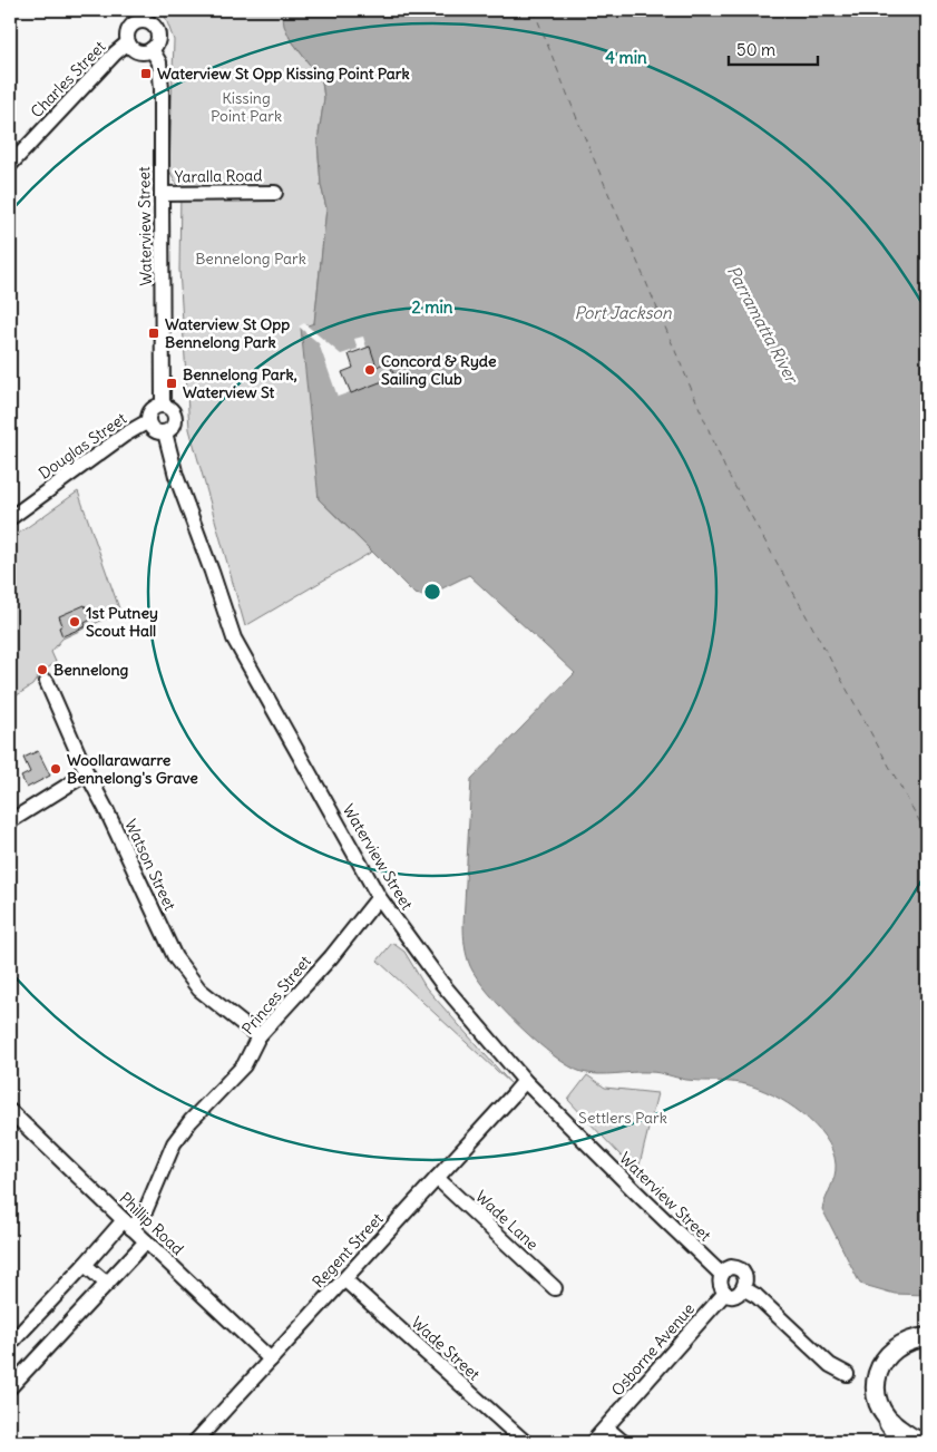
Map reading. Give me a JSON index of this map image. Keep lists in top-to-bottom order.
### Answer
{
  "streets": {
    "street": [
      "Charles Street",
      "Yaralla Road",
      "Waterview Street",
      "Douglas Street",
      "Watson Street",
      "Princes Street",
      "Wade Lane",
      "Phillip Road",
      "Regent Street",
      "Wade Street",
      "Osborne Avenue"
    ]
  },
  "crossings": [
    ["Charles Street", "Waterview Street"],
    ["Yaralla Road", "Waterview Street"],
    ["Waterview Street", "Douglas Street"],
    ["Waterview Street", "Princes Street"],
    ["Waterview Street", "Regent Street"],
    ["Waterview Street", "Osborne Avenue"],
    ["Watson Street", "Princes Street"],
    ["Princes Street", "Phillip Road"],
    ["Wade Lane", "Regent Street"],
    ["Phillip Road", "Regent Street"],
    ["Regent Street", "Wade Street"]
  ],
  "water": ["Port Jackson", "Parramatta River"],
  "parks": ["Kissing Point Park", "Bennelong Park", "Settlers Park"],
  "places": {
    "transit": ["Waterview St Opp Kissing Point Park", "Waterview St Opp Bennelong Park", "Bennelong Park, Waterview St"],
    "other": [
      "Concord & Ryde Sailing Club",
      "1st Putney Scout Hall",
      "Bennelong",
      "Woollarawarre Bennelong's Grave"
    ]
  },
  "scale_bar": "50 m",
  "rings": ["4 min", "2 min"]
}
